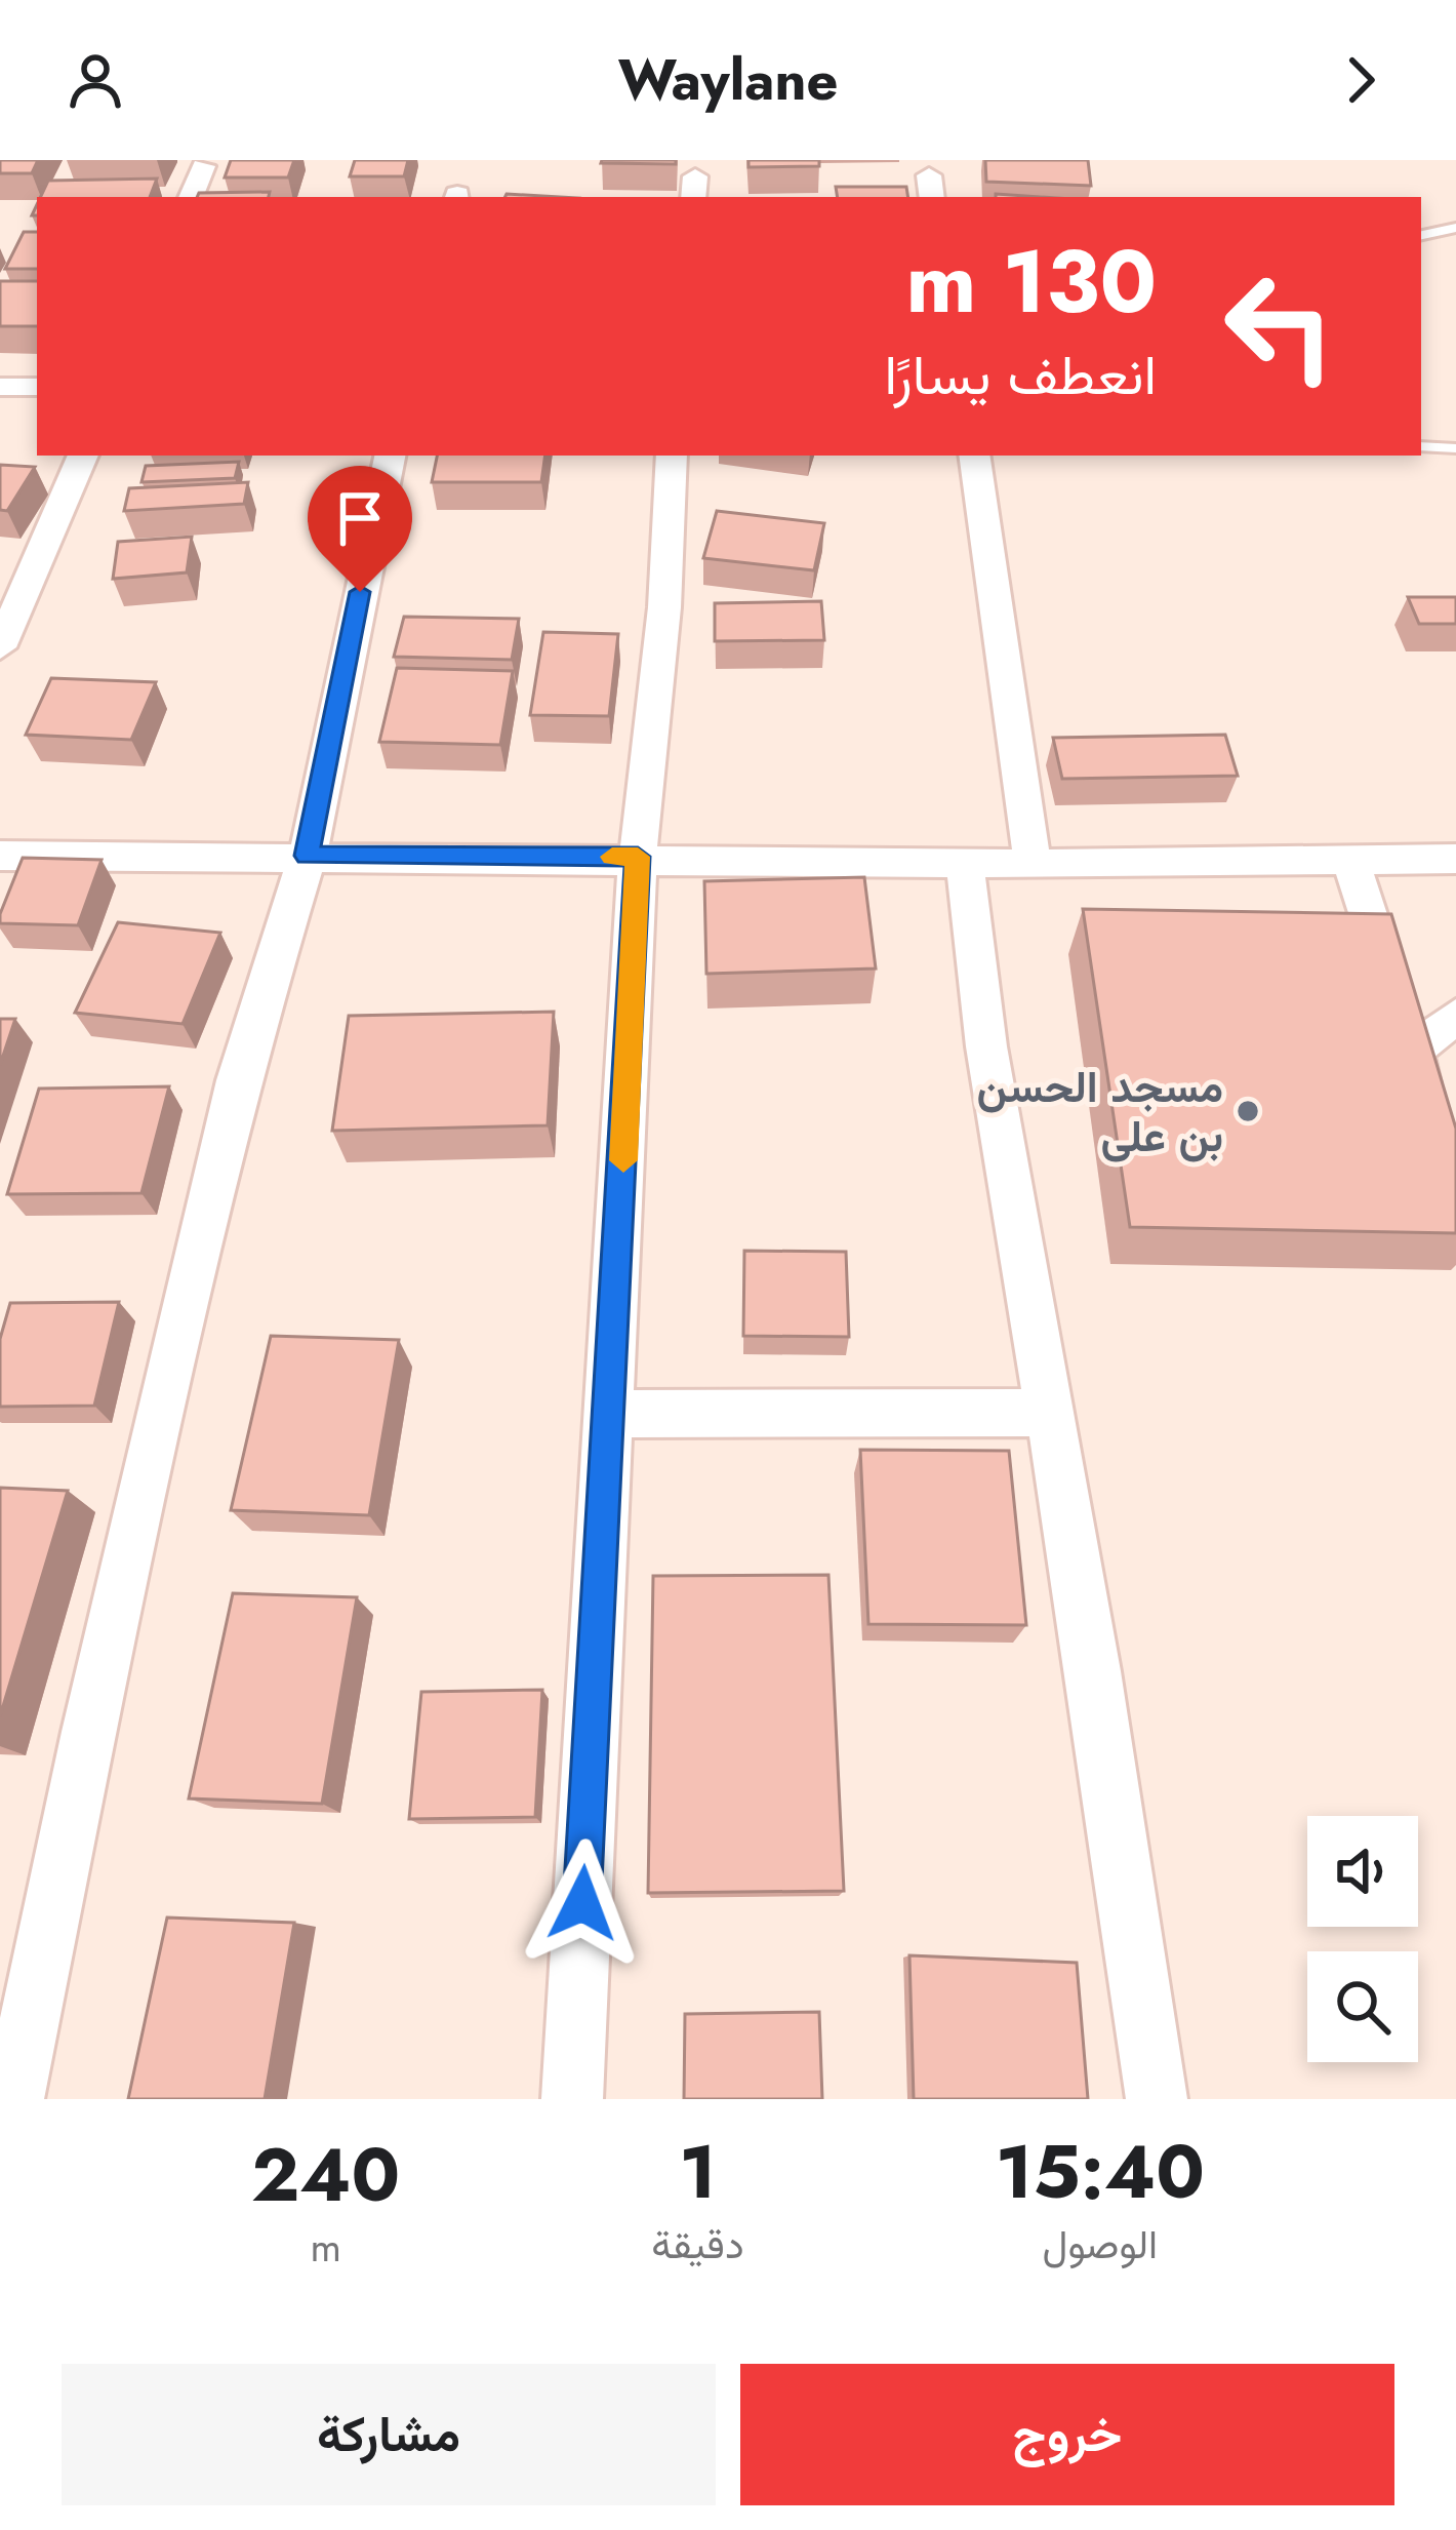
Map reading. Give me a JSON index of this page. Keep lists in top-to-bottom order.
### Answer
{
  "places": ["مسجد الحسن بن على"],
  "page": {
    "header": "Waylane",
    "turn": ["130 m", "انعطف يسارًا"],
    "eta": [
      "15:40",
      "الوصول",
      "1",
      "دقيقة",
      "240",
      "m"
    ],
    "buttons": ["خروج", "مشاركة"]
  }
}
